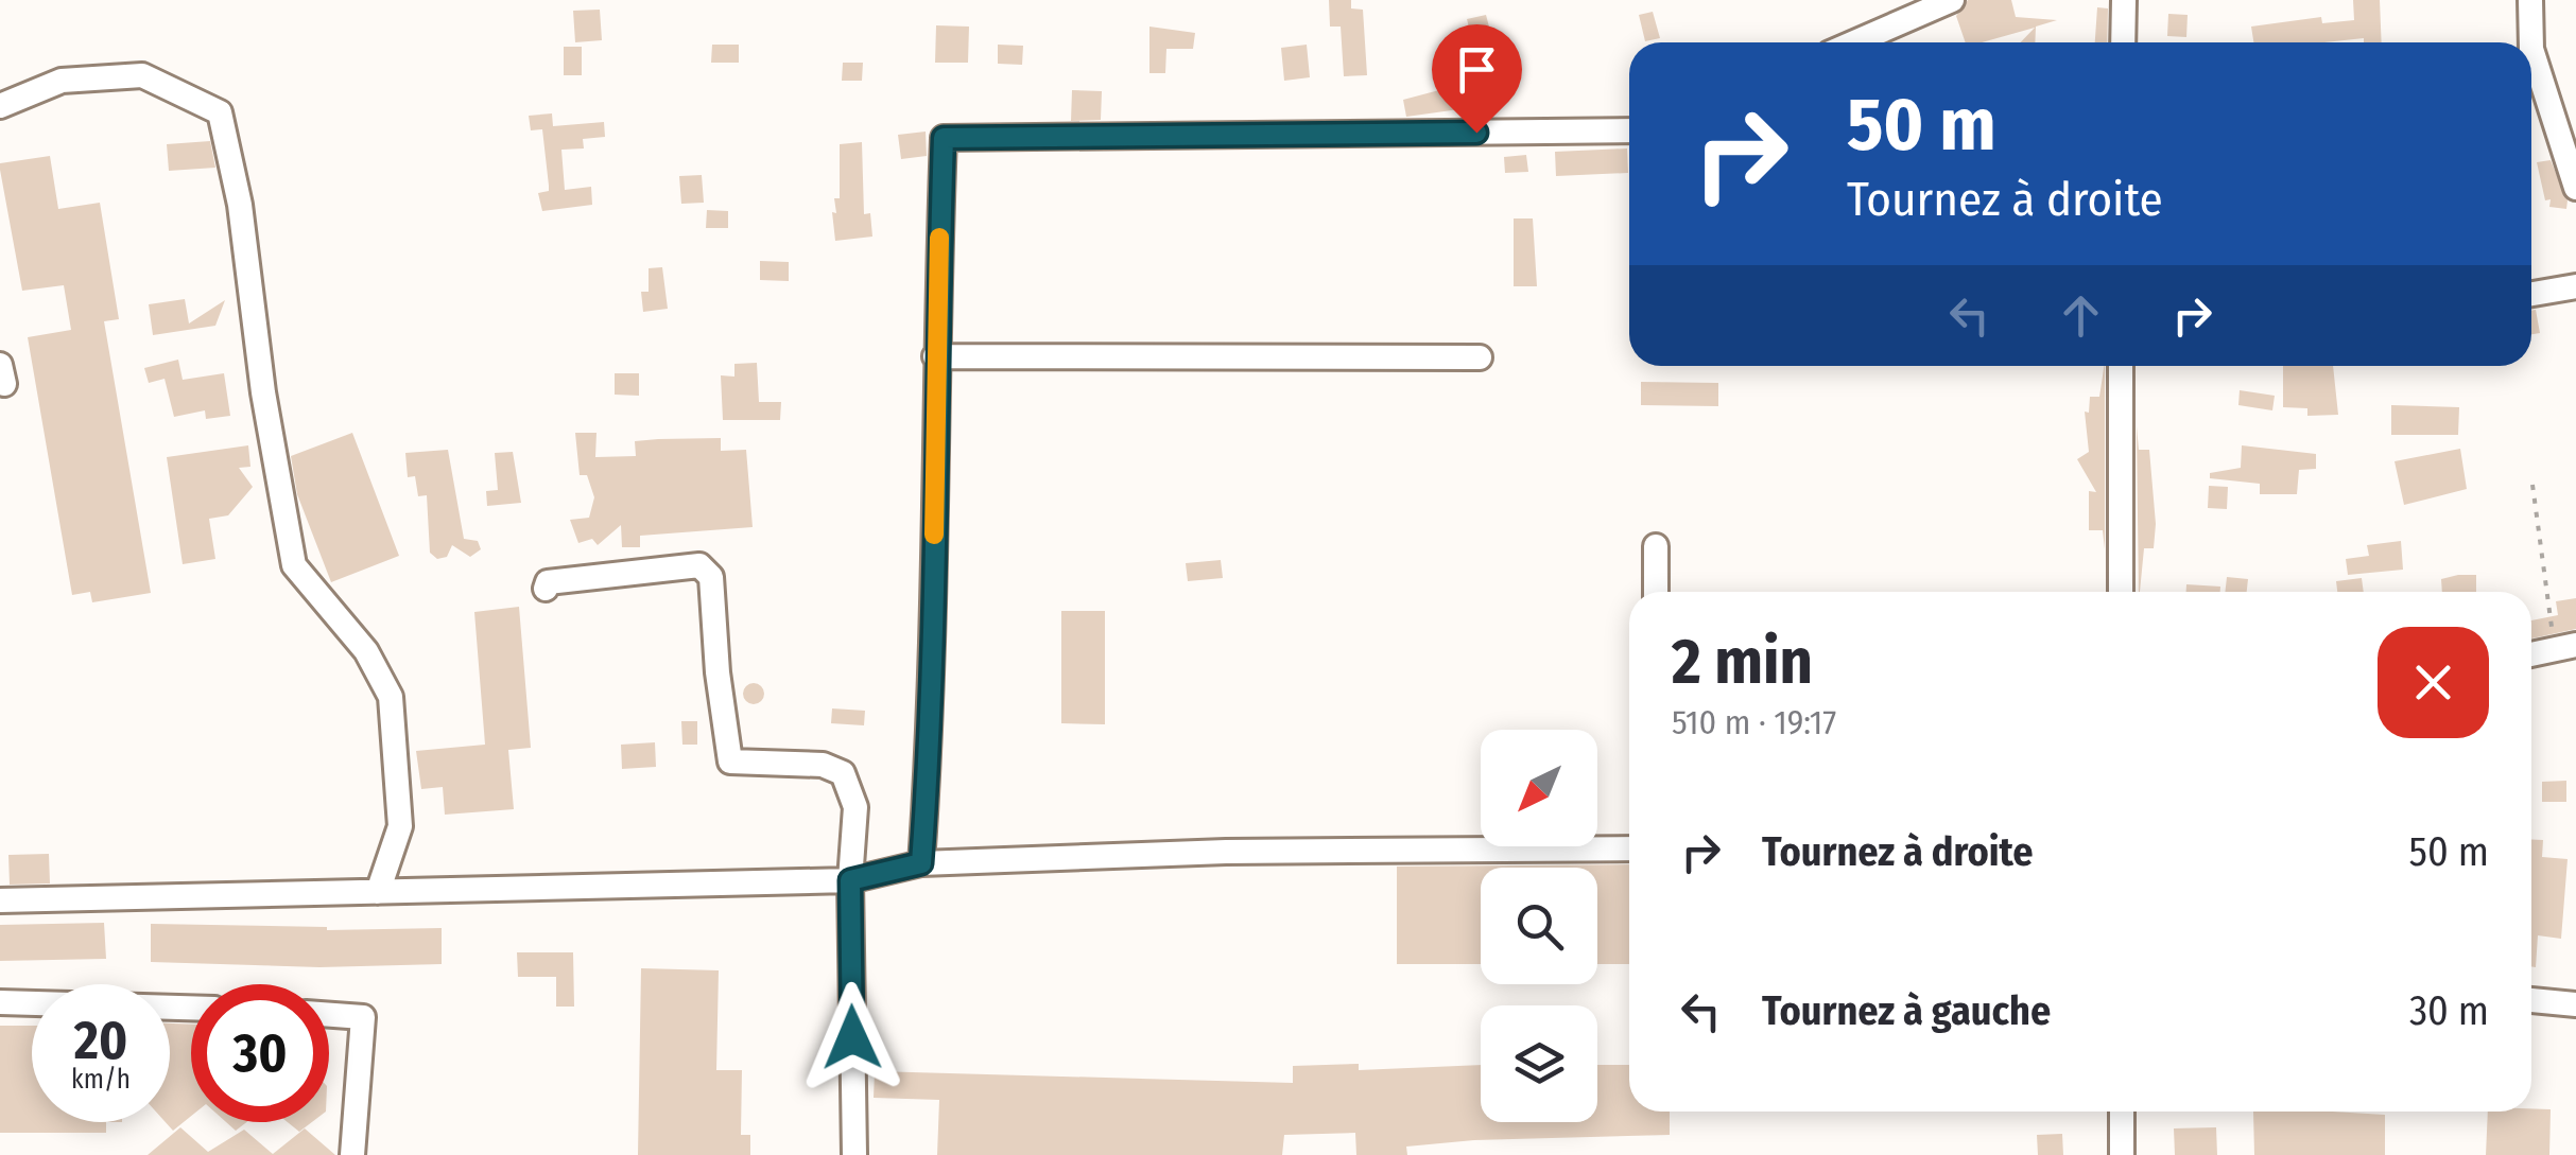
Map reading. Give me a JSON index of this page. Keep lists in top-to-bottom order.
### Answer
{
  "north": "bottom left",
  "page": {
    "turn": ["50 m", "Tournez à droite"],
    "heading": ["2 min", "510 m · 19:17"],
    "list": [
      {
        "name": "Tournez à droite",
        "value": "50 m"
      },
      {
        "name": "Tournez à gauche",
        "value": "30 m"
      }
    ],
    "speed": "20 km/h",
    "limit": "30"
  }
}
